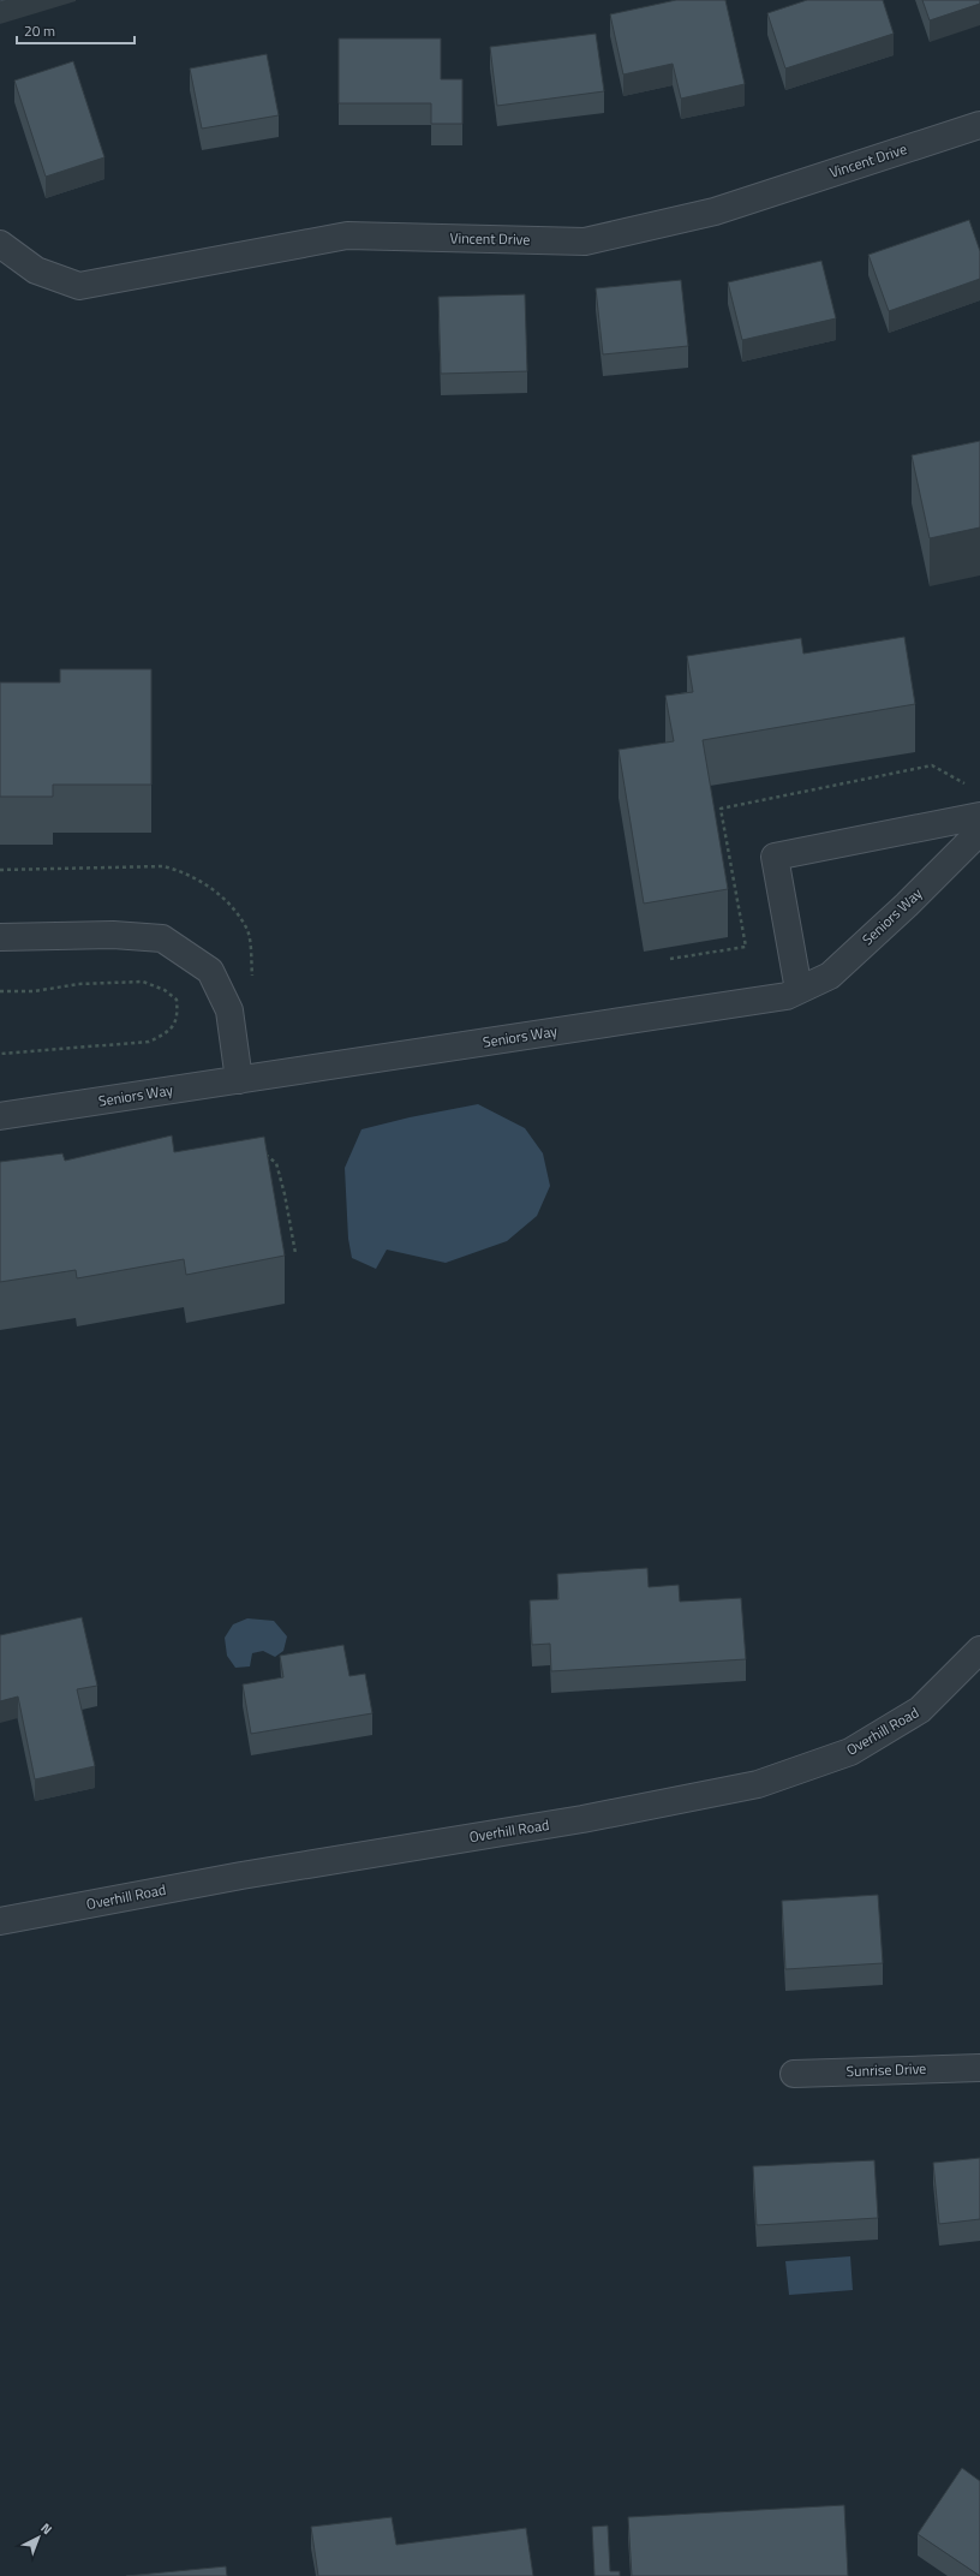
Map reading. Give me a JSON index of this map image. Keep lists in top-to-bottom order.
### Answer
{
  "streets": {
    "street": [
      "Vincent Drive",
      "Seniors Way",
      "Overhill Road",
      "Sunrise Drive"
    ]
  },
  "scale_bar": "20 m",
  "north": "top right"
}
